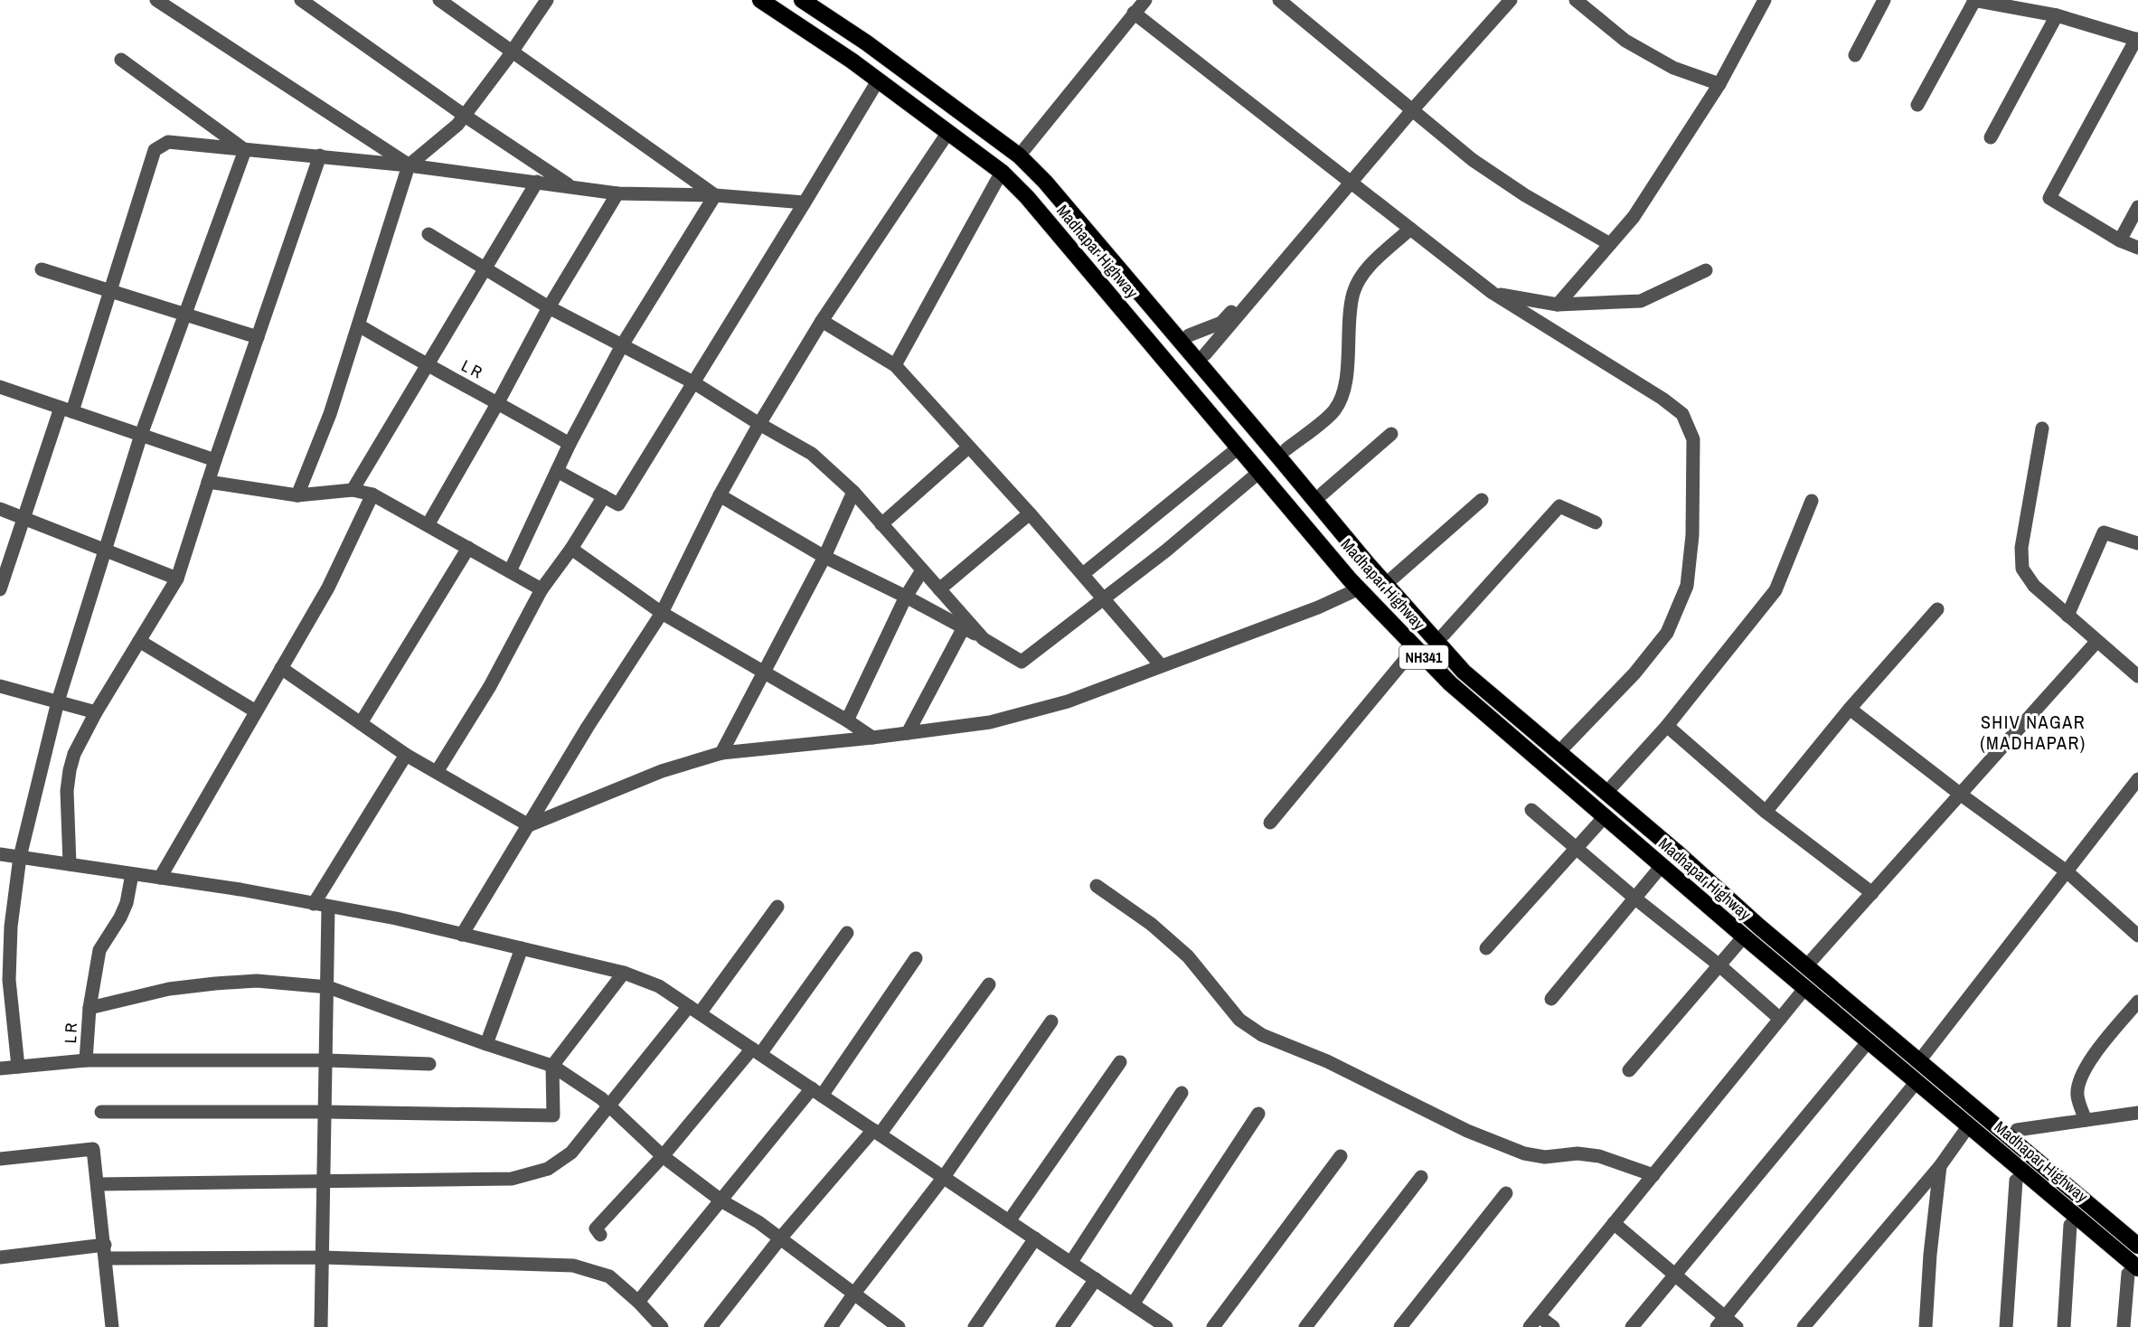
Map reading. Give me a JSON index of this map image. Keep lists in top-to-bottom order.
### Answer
{
  "streets": {
    "highway": ["Madhapar Highway", "NH341"],
    "street": ["L R"]
  },
  "districts": ["SHIV NAGAR (MADHAPAR)"]
}
